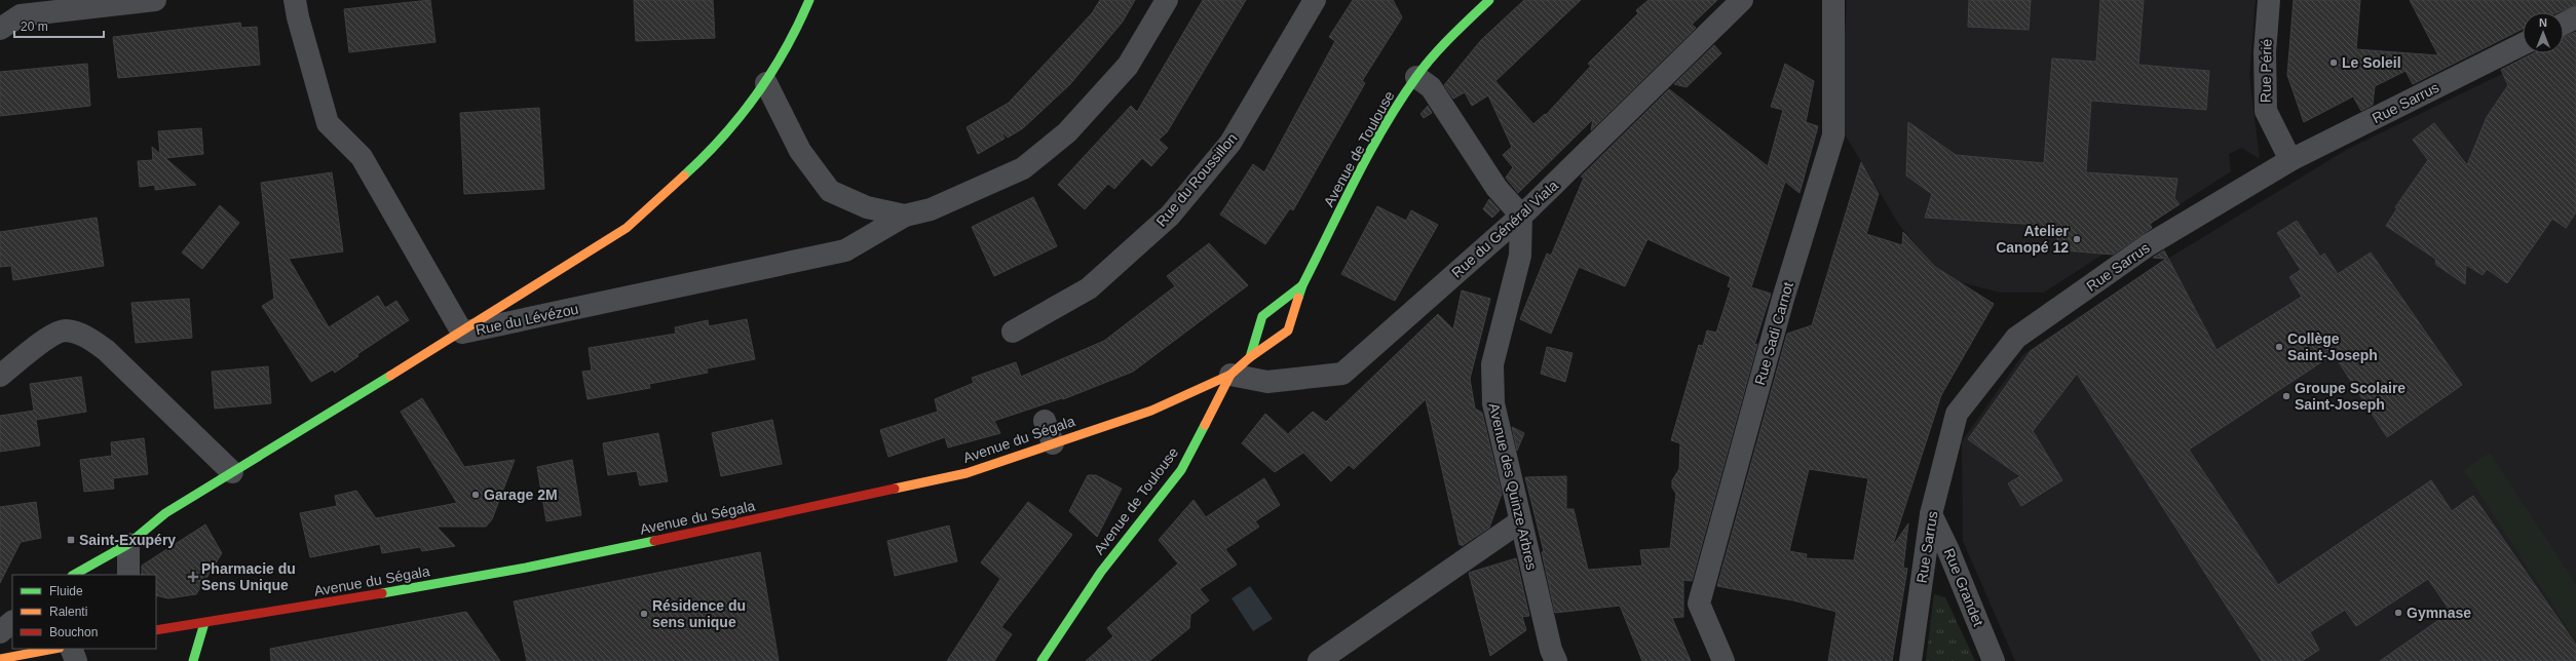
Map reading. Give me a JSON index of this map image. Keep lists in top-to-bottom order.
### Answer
{
  "streets": {
    "main road": ["Avenue de Toulouse", "Avenue du Ségala"],
    "street": [
      "Rue Périé",
      "Rue Sarrus",
      "Rue du Roussillon",
      "Rue du Général Viala",
      "Rue du Lévézou",
      "Rue Sadi Carnot",
      "Avenue des Quinze Arbres",
      "Rue Grandet"
    ]
  },
  "crossings": [
    ["Rue Périé", "Rue Sarrus"],
    ["Rue Sarrus", "Rue Grandet"],
    ["Avenue de Toulouse", "Rue du Général Viala"],
    ["Avenue de Toulouse", "Avenue du Ségala"],
    ["Rue du Général Viala", "Avenue du Ségala"],
    ["Rue du Général Viala", "Avenue des Quinze Arbres"]
  ],
  "places": {
    "other": [
      "Le Soleil",
      "Atelier Canopé 12",
      "Collège Saint-Joseph",
      "Groupe Scolaire Saint-Joseph",
      "Garage 2M",
      "Gymnase",
      "Résidence du sens unique"
    ],
    "transit": ["Saint-Exupéry"],
    "health": ["Pharmacie du Sens Unique"]
  },
  "legend": ["Fluide", "Ralenti", "Bouchon"],
  "scale_bar": "20 m",
  "north": "top"
}
